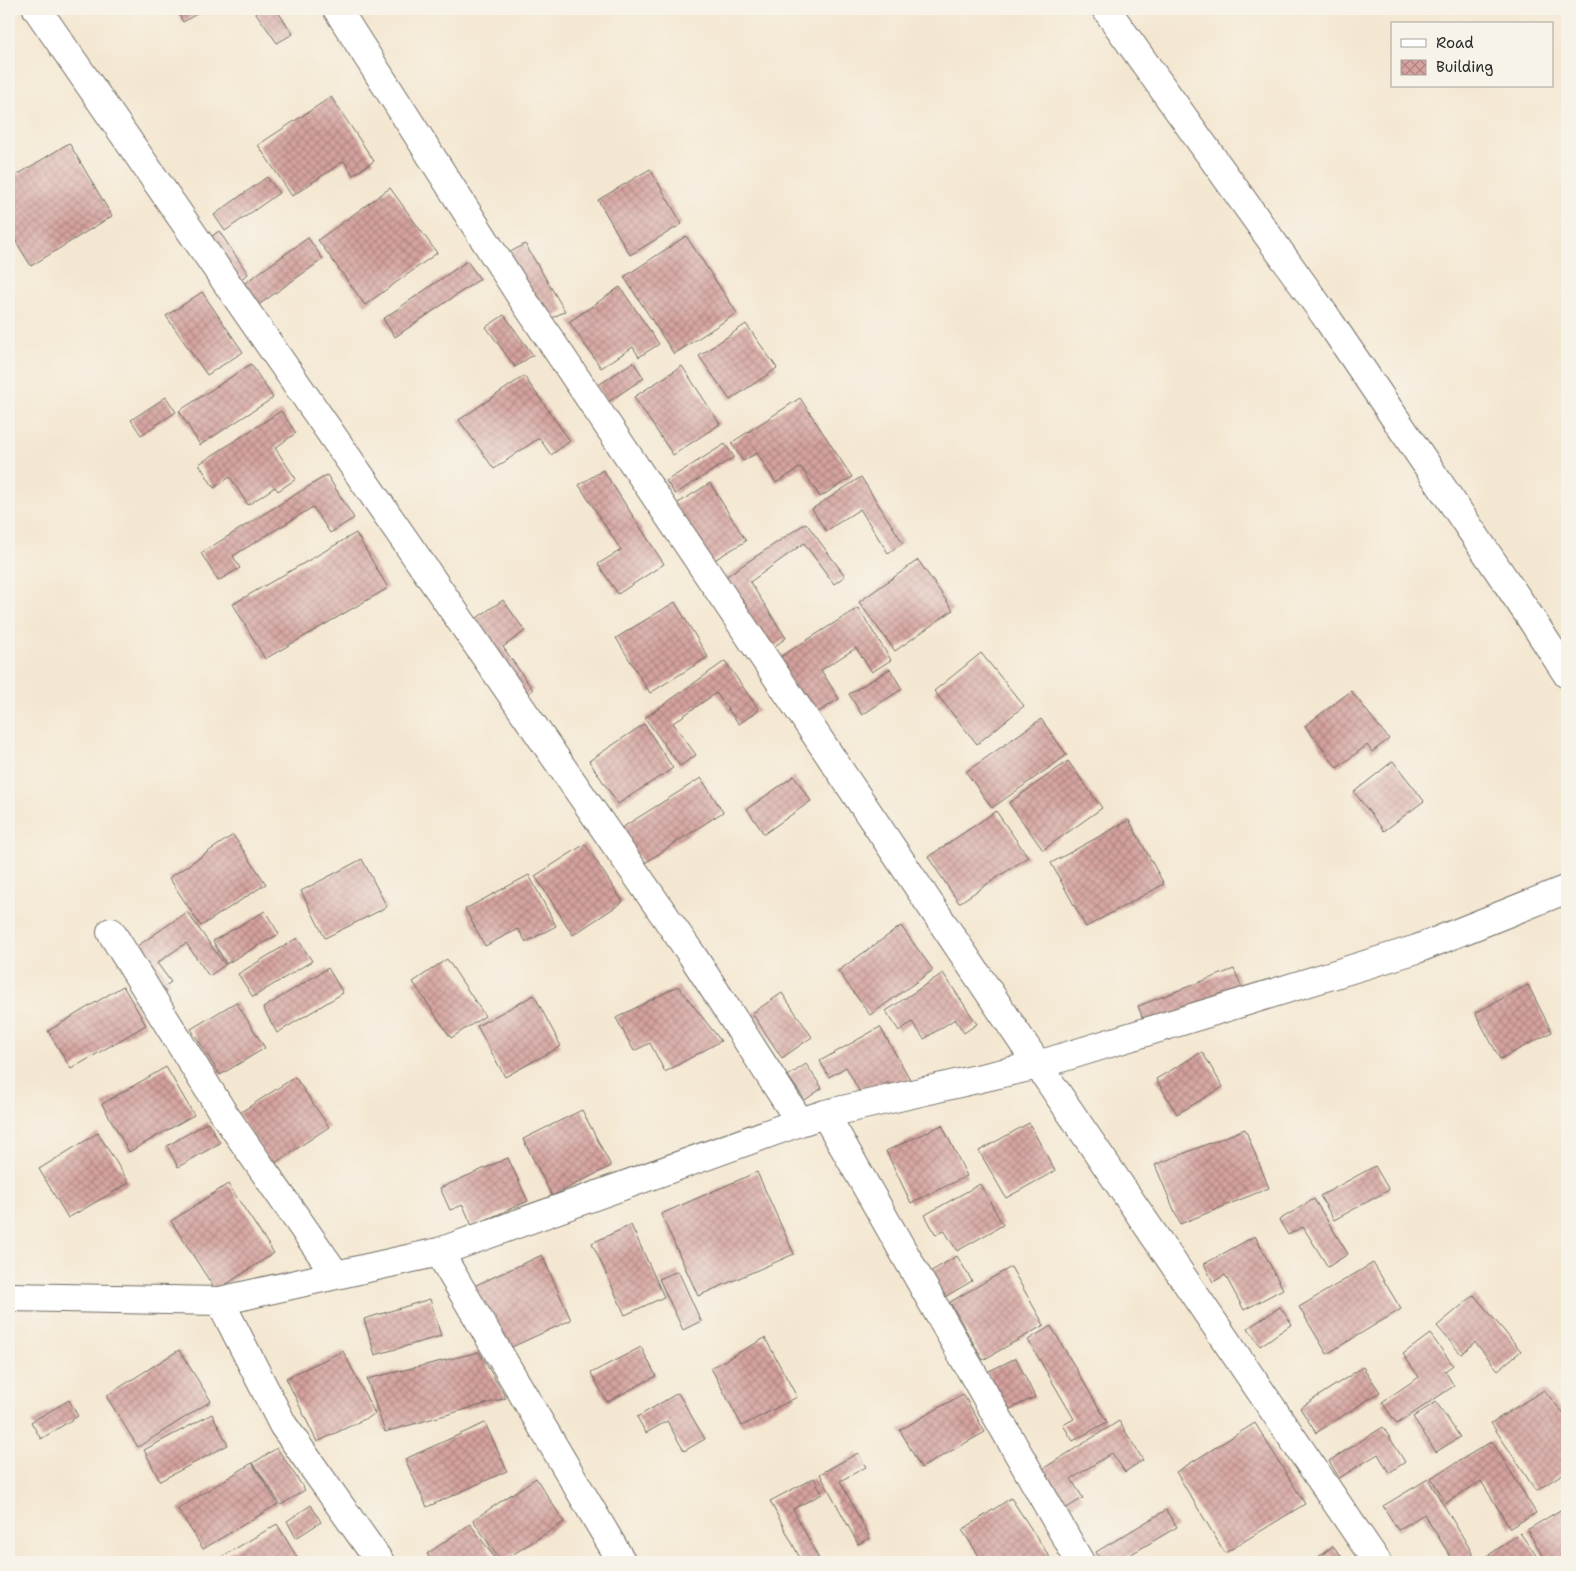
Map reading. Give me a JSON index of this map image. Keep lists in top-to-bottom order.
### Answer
{
  "legend": ["Road", "Building"]
}
